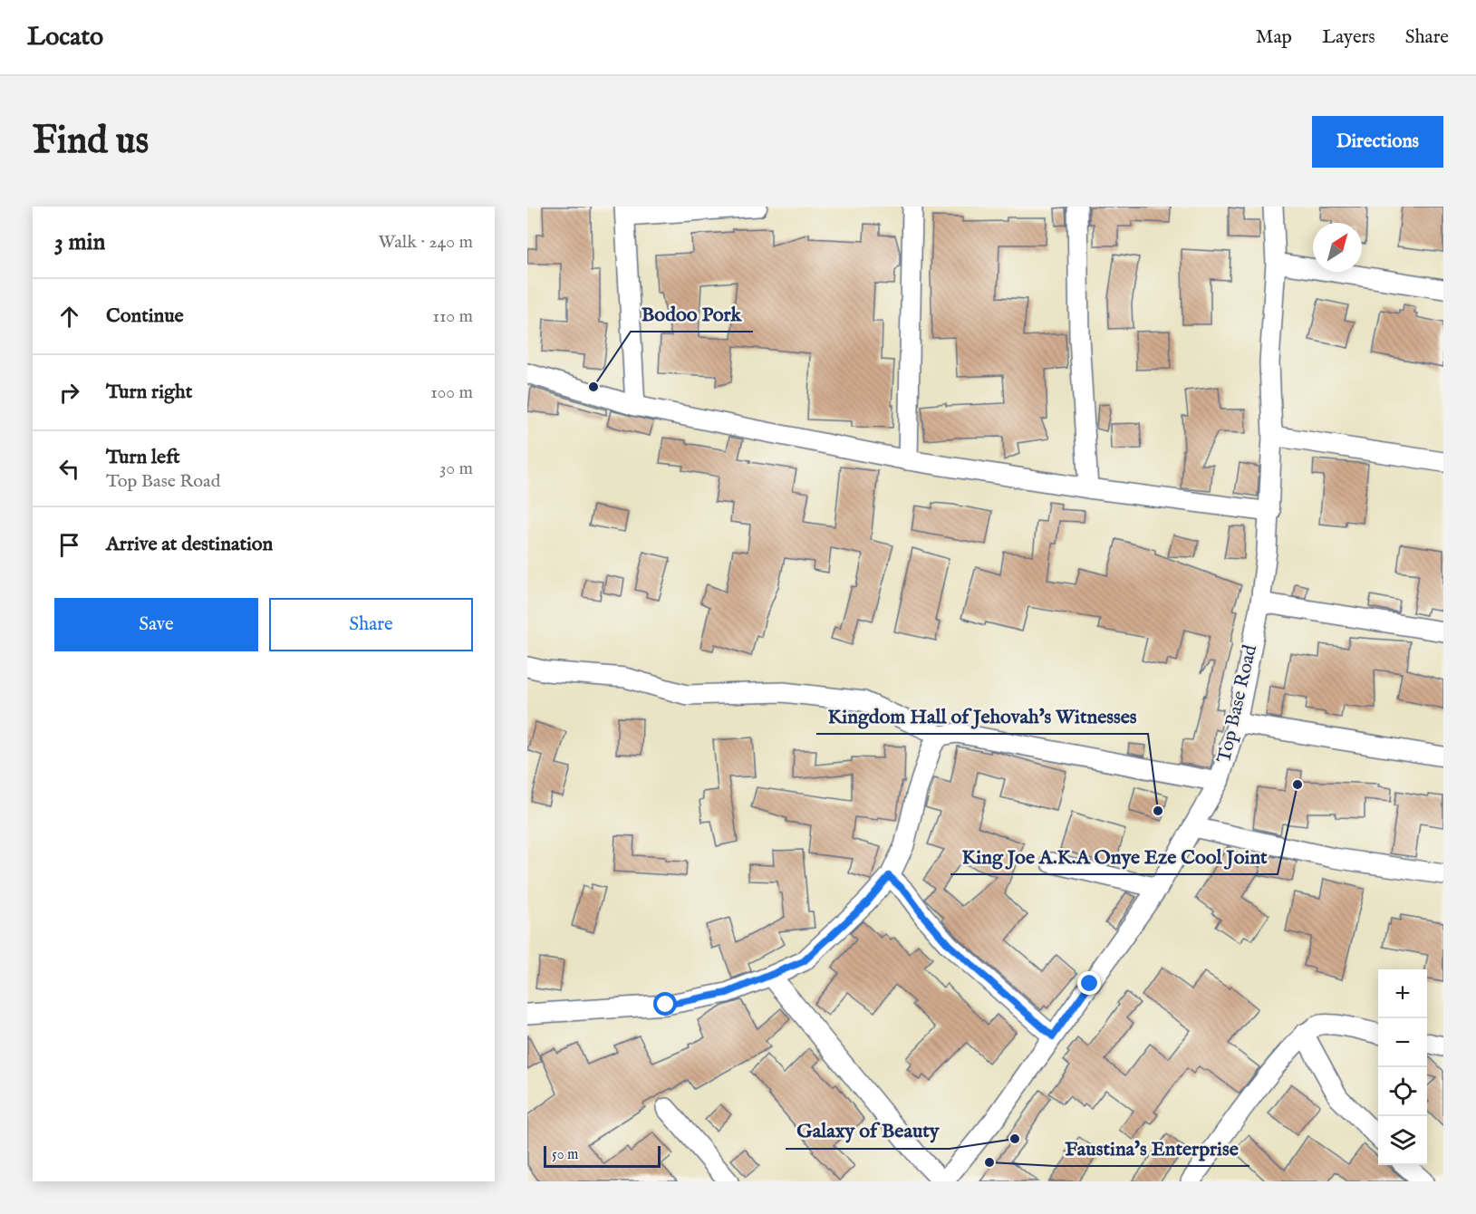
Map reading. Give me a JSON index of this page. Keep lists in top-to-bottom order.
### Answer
{
  "streets": {
    "street": ["Top Base Road"]
  },
  "places": [
    "Bodoo Pork",
    "King Joe A.K.A Onye Eze Cool Joint",
    "Kingdom Hall of Jehovah's Witnesses",
    "Galaxy of Beauty",
    "Faustina's Enterprise"
  ],
  "scale_bar": "50 m",
  "north": "top right",
  "page": {
    "header": "Locato",
    "nav": ["Map", "Layers", "Share"],
    "buttons": [
      "Directions",
      ["Save", "Share"]
    ],
    "title": "Find us",
    "heading": ["3 min", "Walk · 240 m"],
    "list": [
      ["Continue", "110 m"],
      ["Turn right", "100 m"],
      ["Turn left", "Top Base Road", "30 m"],
      "Arrive at destination"
    ],
    "map_buttons": ["+", "−"],
    "scale": "50 m"
  }
}
